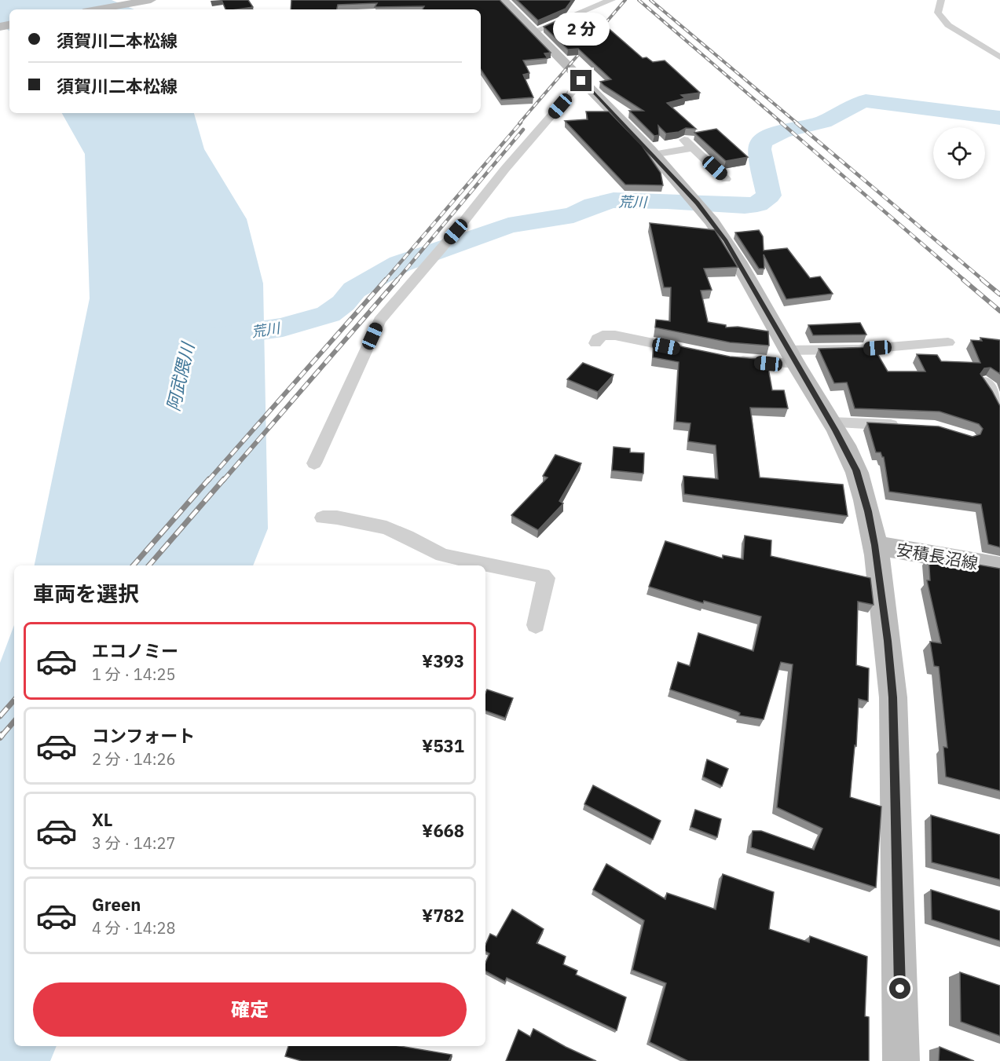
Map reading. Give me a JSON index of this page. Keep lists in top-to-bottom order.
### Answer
{
  "streets": {
    "main road": ["安積長沼線"]
  },
  "water": ["荒川", "阿武隈川"],
  "page": {
    "banner": ["須賀川二本松線", "須賀川二本松線"],
    "bubble": "2 分",
    "heading": "車両を選択",
    "list": [
      {
        "name": "エコノミー",
        "note": "1 分 · 14:25",
        "value": "¥393"
      },
      {
        "name": "コンフォート",
        "note": "2 分 · 14:26",
        "value": "¥531"
      },
      {
        "name": "XL",
        "note": "3 分 · 14:27",
        "value": "¥668"
      },
      {
        "name": "Green",
        "note": "4 分 · 14:28",
        "value": "¥782"
      }
    ],
    "buttons": "確定"
  }
}
